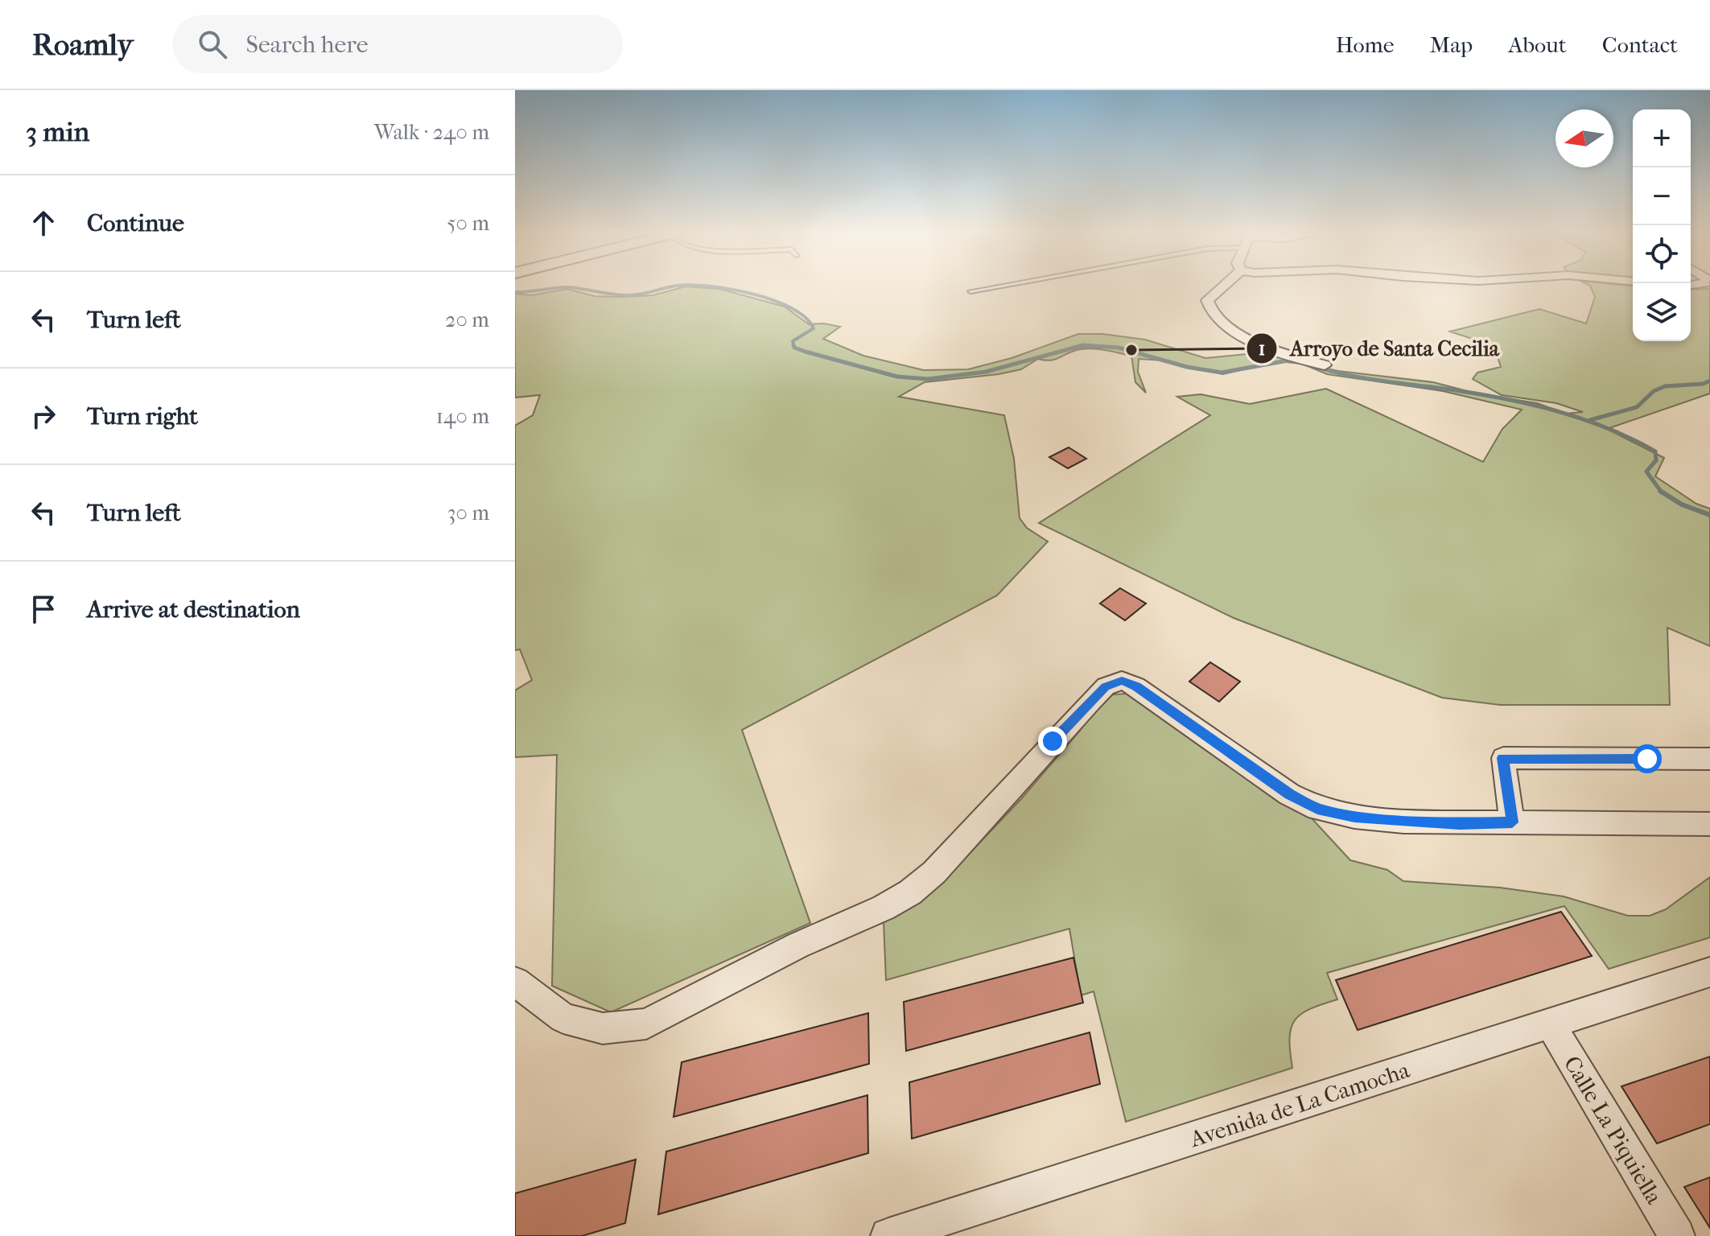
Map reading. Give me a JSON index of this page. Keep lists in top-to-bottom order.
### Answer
{
  "streets": {
    "street": ["Avenida de La Camocha", "Calle La Piquiella"]
  },
  "crossings": [
    ["Avenida de La Camocha", "Calle La Piquiella"]
  ],
  "places": ["Arroyo de Santa Cecilia"],
  "north": "left",
  "page": {
    "header": "Roamly",
    "search": "Search here",
    "nav": [
      "Home",
      "Map",
      "About",
      "Contact"
    ],
    "heading": ["3 min", "Walk · 240 m"],
    "map_buttons": ["+", "−"],
    "list": [
      ["Continue", "50 m"],
      ["Turn left", "20 m"],
      ["Turn right", "140 m"],
      ["Turn left", "30 m"],
      "Arrive at destination"
    ]
  }
}
